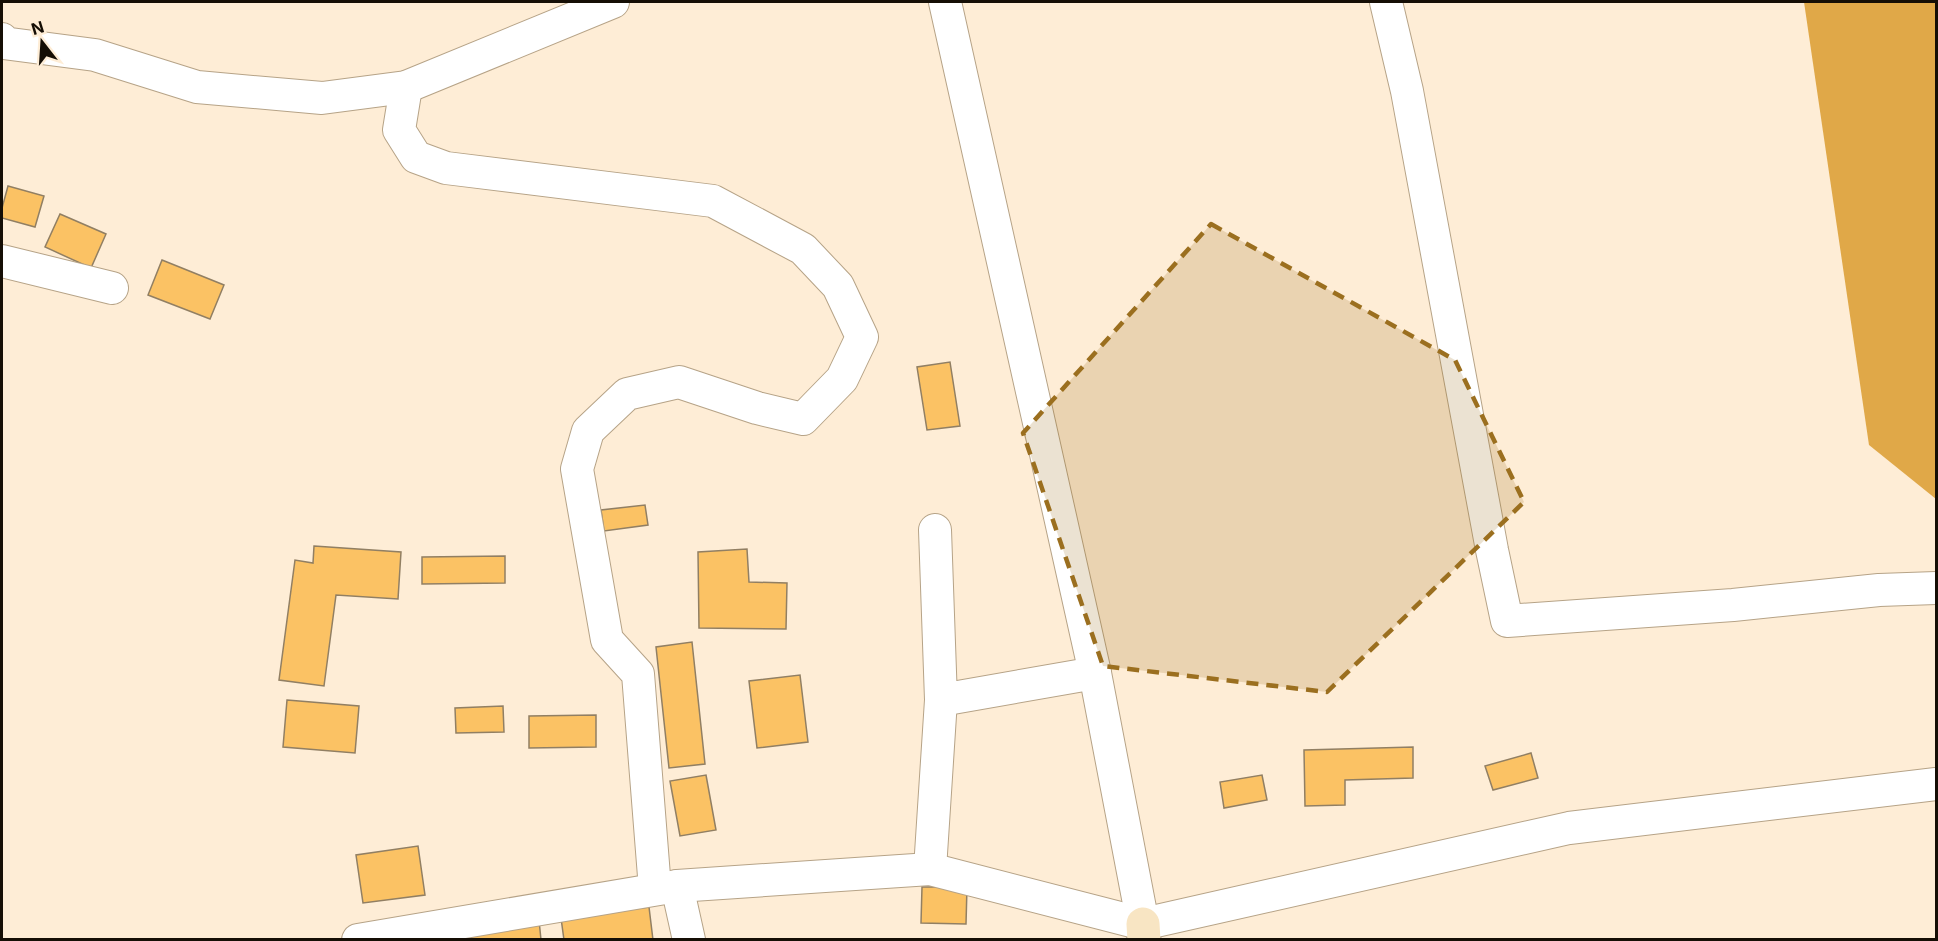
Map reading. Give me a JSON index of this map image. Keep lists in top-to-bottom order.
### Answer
{
  "north": "top"
}
